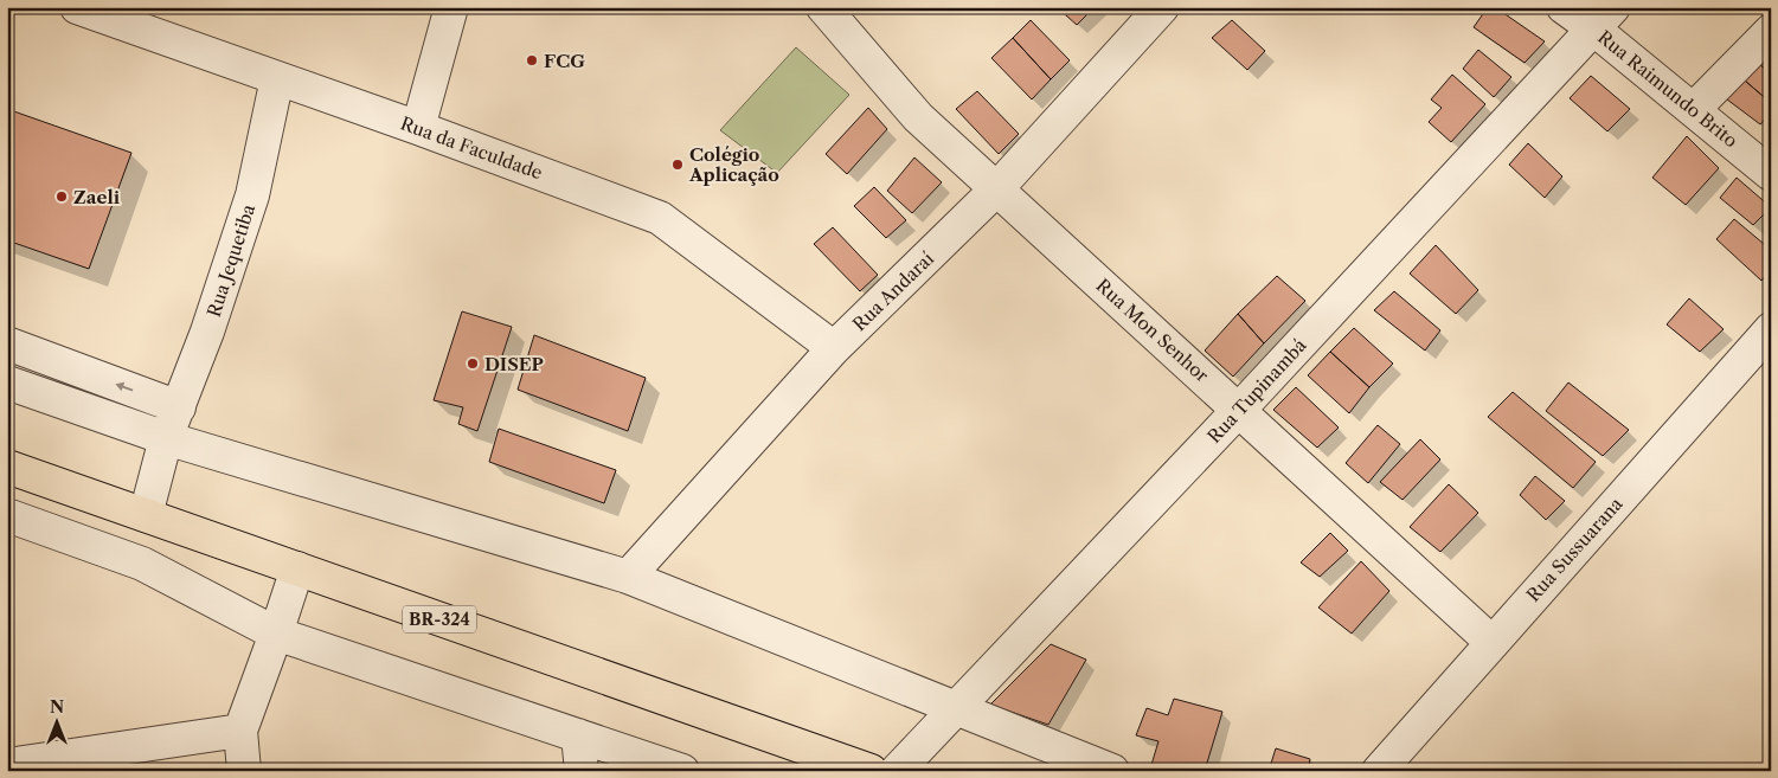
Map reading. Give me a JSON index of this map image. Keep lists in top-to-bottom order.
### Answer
{
  "streets": {
    "highway": ["BR-324"],
    "street": [
      "Rua Raimundo Brito",
      "Rua da Faculdade",
      "Rua Jequetiba",
      "Rua Andaraí",
      "Rua Mon Senhor",
      "Rua Tupinambá",
      "Rua Sussuarana"
    ]
  },
  "crossings": [
    ["Rua Raimundo Brito", "Rua Tupinambá"],
    ["Rua da Faculdade", "Rua Jequetiba"],
    ["Rua da Faculdade", "Rua Andaraí"],
    ["Rua Jequetiba", "BR-324"],
    ["Rua Andaraí", "Rua Mon Senhor"],
    ["Rua Mon Senhor", "Rua Tupinambá"],
    ["Rua Mon Senhor", "Rua Sussuarana"]
  ],
  "places": [
    "FCG",
    "Colégio Aplicação",
    "Zaeli",
    "DISEP"
  ],
  "north": "top"
}
